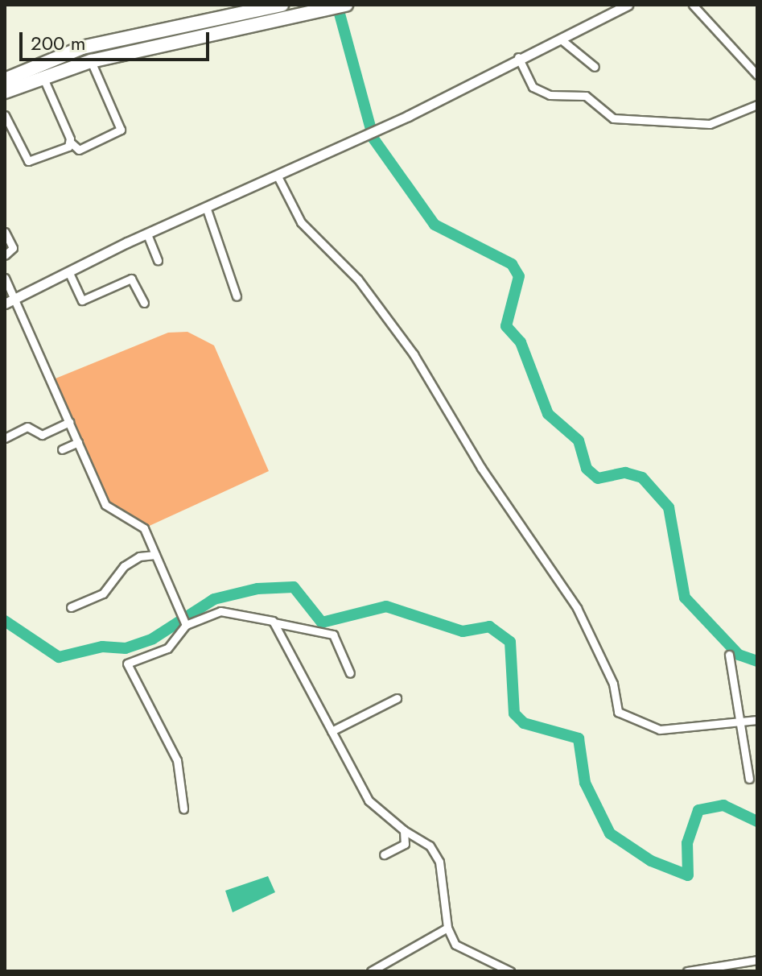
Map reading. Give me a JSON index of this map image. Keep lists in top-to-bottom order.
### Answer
{
  "scale_bar": "200 m"
}
